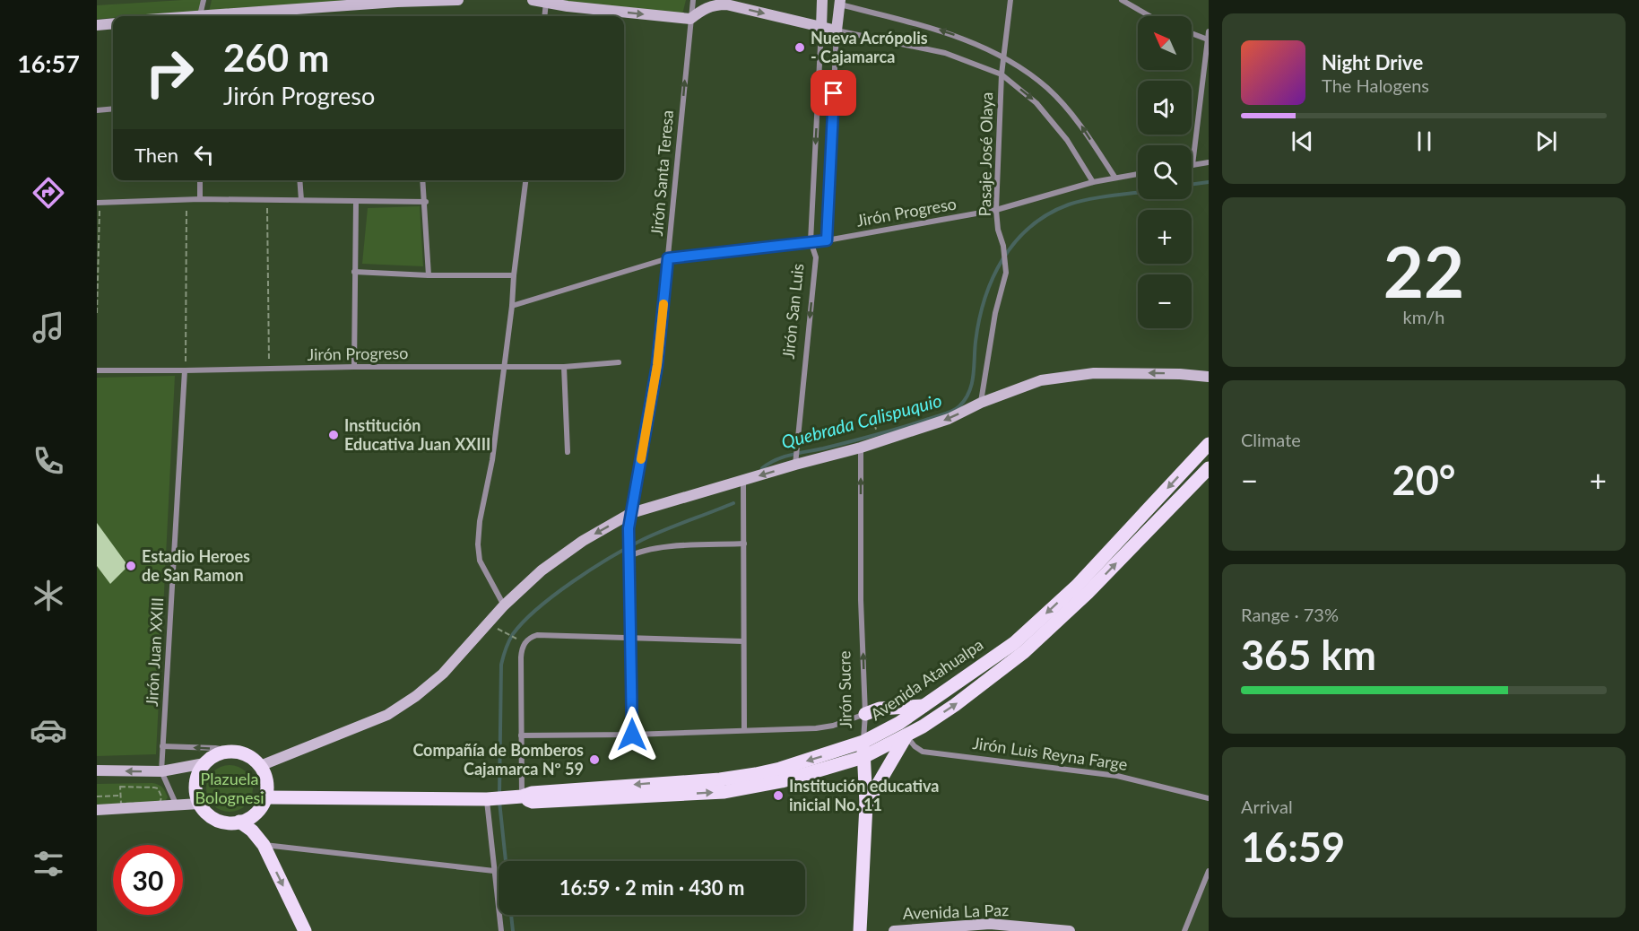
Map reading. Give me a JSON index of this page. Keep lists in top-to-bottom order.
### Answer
{
  "streets": {
    "main road": ["Avenida Atahualpa", "Jirón Sucre"],
    "street": [
      "Pasaje José Olaya",
      "Jirón Santa Teresa",
      "Jirón Progreso",
      "Jirón San Luis",
      "Jirón Juan XXIII",
      "Jirón Luis Reyna Farge",
      "Avenida La Paz"
    ]
  },
  "crossings": [
    ["Pasaje José Olaya", "Jirón Progreso"],
    ["Jirón Santa Teresa", "Jirón Progreso"],
    ["Jirón Santa Teresa", "Avenida Atahualpa"],
    ["Jirón Progreso", "Jirón San Luis"],
    ["Jirón Progreso", "Jirón Juan XXIII"],
    ["Avenida Atahualpa", "Jirón Sucre"],
    ["Avenida Atahualpa", "Jirón Luis Reyna Farge"]
  ],
  "one_way": ["Jirón Sucre"],
  "water": ["Quebrada Calispuquio"],
  "parks": ["Plazuela Bolognesi"],
  "places": [
    "Nueva Acrópolis - Cajamarca",
    "Institución Educativa Juan XXIII",
    "Estadio Heroes de San Ramon",
    "Compañía de Bomberos Cajamarca Nº 59",
    "Institución educativa inicial No. 11"
  ],
  "north": "top left",
  "page": {
    "tabs": "16:57",
    "map_buttons": ["+", "−"],
    "turn": ["260 m", "Jirón Progreso"],
    "song": ["Night Drive", "The Halogens"],
    "then": "Then",
    "tile": [
      ["22", "km/h"],
      "Climate",
      ["Range · 73%", "365 km"],
      ["Arrival", "16:59"]
    ],
    "heat": ["−", "20°", "+"],
    "limit": "30",
    "trip": "16:59 · 2 min · 430 m"
  }
}
